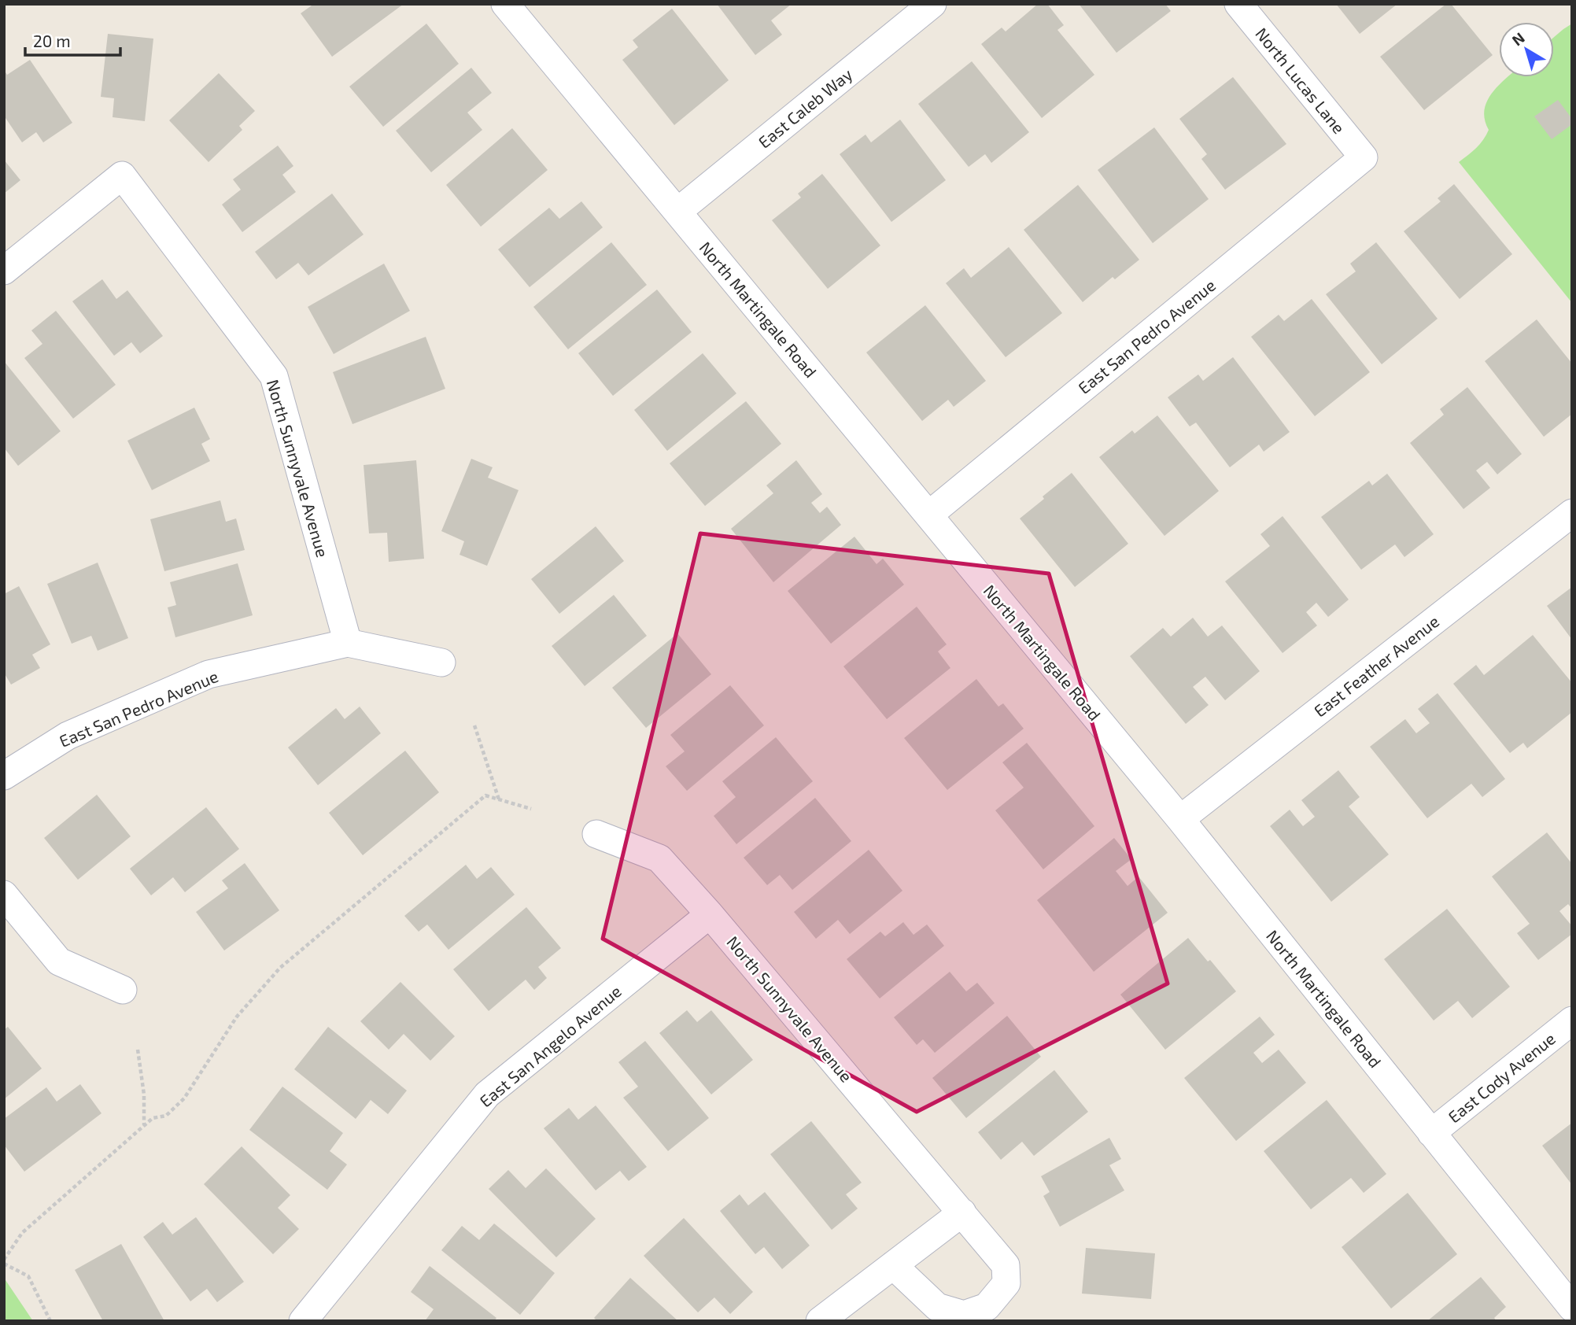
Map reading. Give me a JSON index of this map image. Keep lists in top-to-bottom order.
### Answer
{
  "streets": {
    "street": [
      "North Lucas Lane",
      "East Caleb Way",
      "North Martingale Road",
      "East San Pedro Avenue",
      "North Sunnyvale Avenue",
      "East Feather Avenue",
      "East San Angelo Avenue",
      "East Cody Avenue"
    ]
  },
  "crossings": [
    ["North Lucas Lane", "East San Pedro Avenue"],
    ["East Caleb Way", "North Martingale Road"],
    ["North Martingale Road", "East San Pedro Avenue"],
    ["North Martingale Road", "East Feather Avenue"],
    ["North Martingale Road", "East Cody Avenue"],
    ["East San Pedro Avenue", "North Sunnyvale Avenue"],
    ["North Sunnyvale Avenue", "East San Angelo Avenue"]
  ],
  "scale_bar": "20 m",
  "north": "top left"
}
